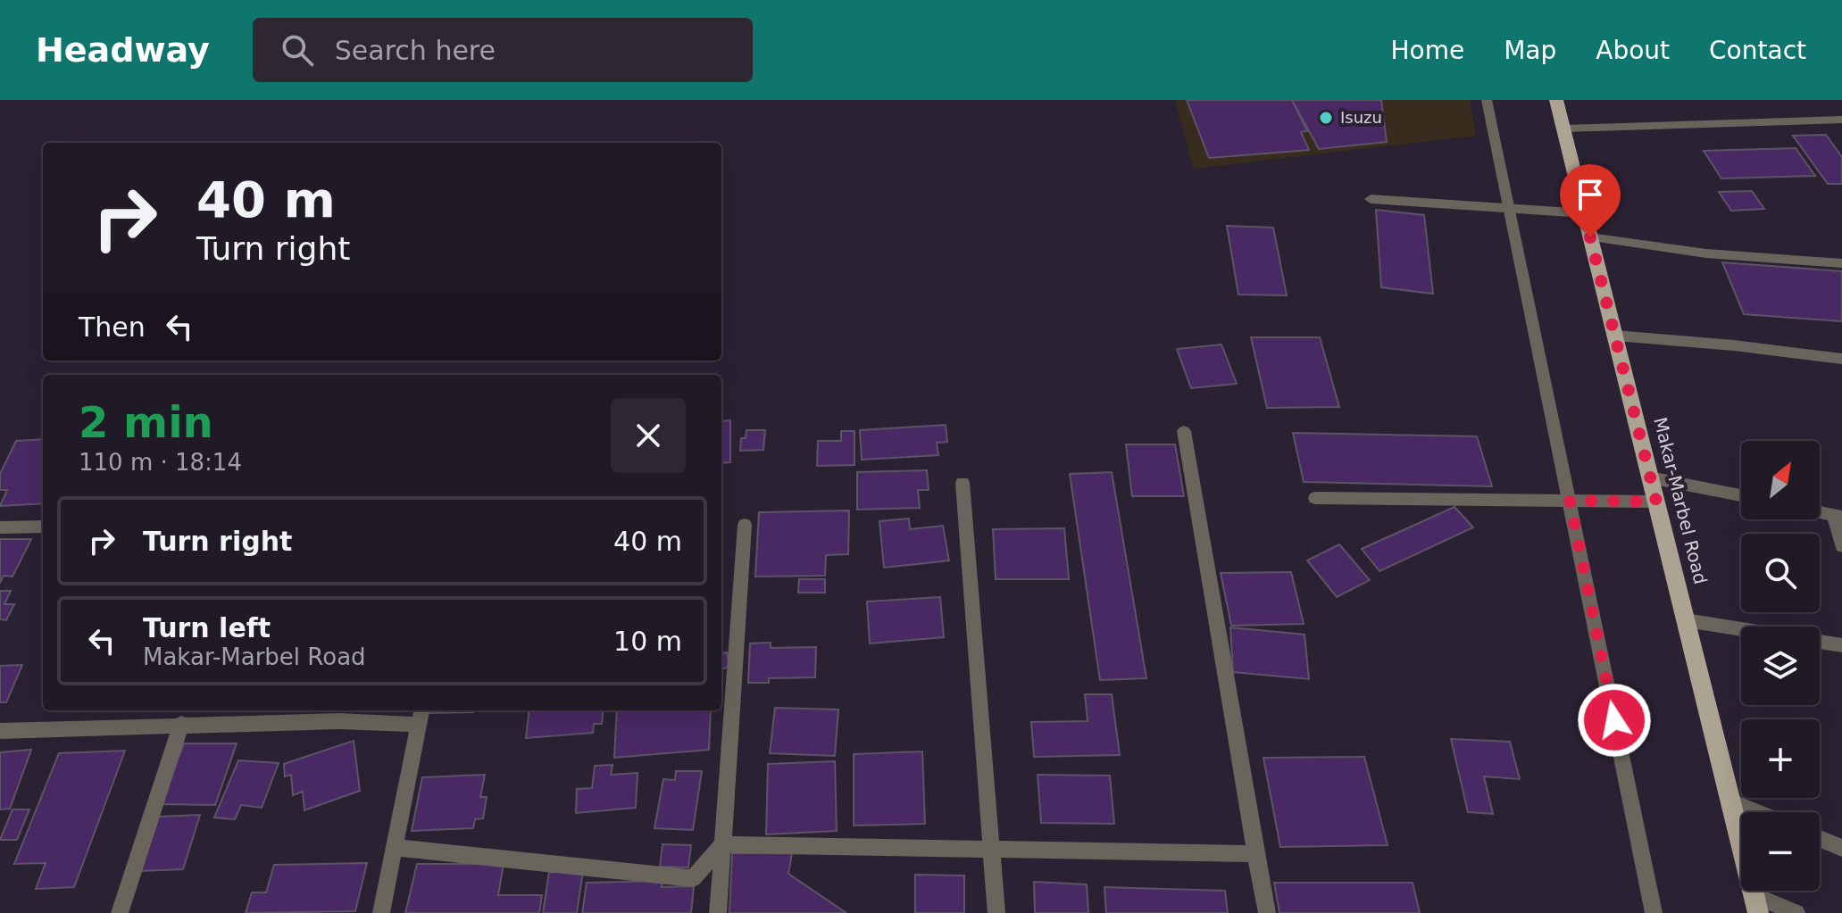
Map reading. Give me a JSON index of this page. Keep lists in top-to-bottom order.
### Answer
{
  "streets": {
    "main road": ["Makar-Marbel Road"]
  },
  "places": ["Isuzu"],
  "north": "top right",
  "page": {
    "header": "Headway",
    "search": "Search here",
    "nav": [
      "Home",
      "Map",
      "About",
      "Contact"
    ],
    "turn": ["40 m", "Turn right"],
    "then": "Then",
    "heading": ["2 min", "110 m · 18:14"],
    "map_buttons": ["+", "−"],
    "list": [
      {
        "name": "Turn right",
        "value": "40 m"
      },
      {
        "name": "Turn left",
        "note": "Makar-Marbel Road",
        "value": "10 m"
      }
    ]
  }
}
